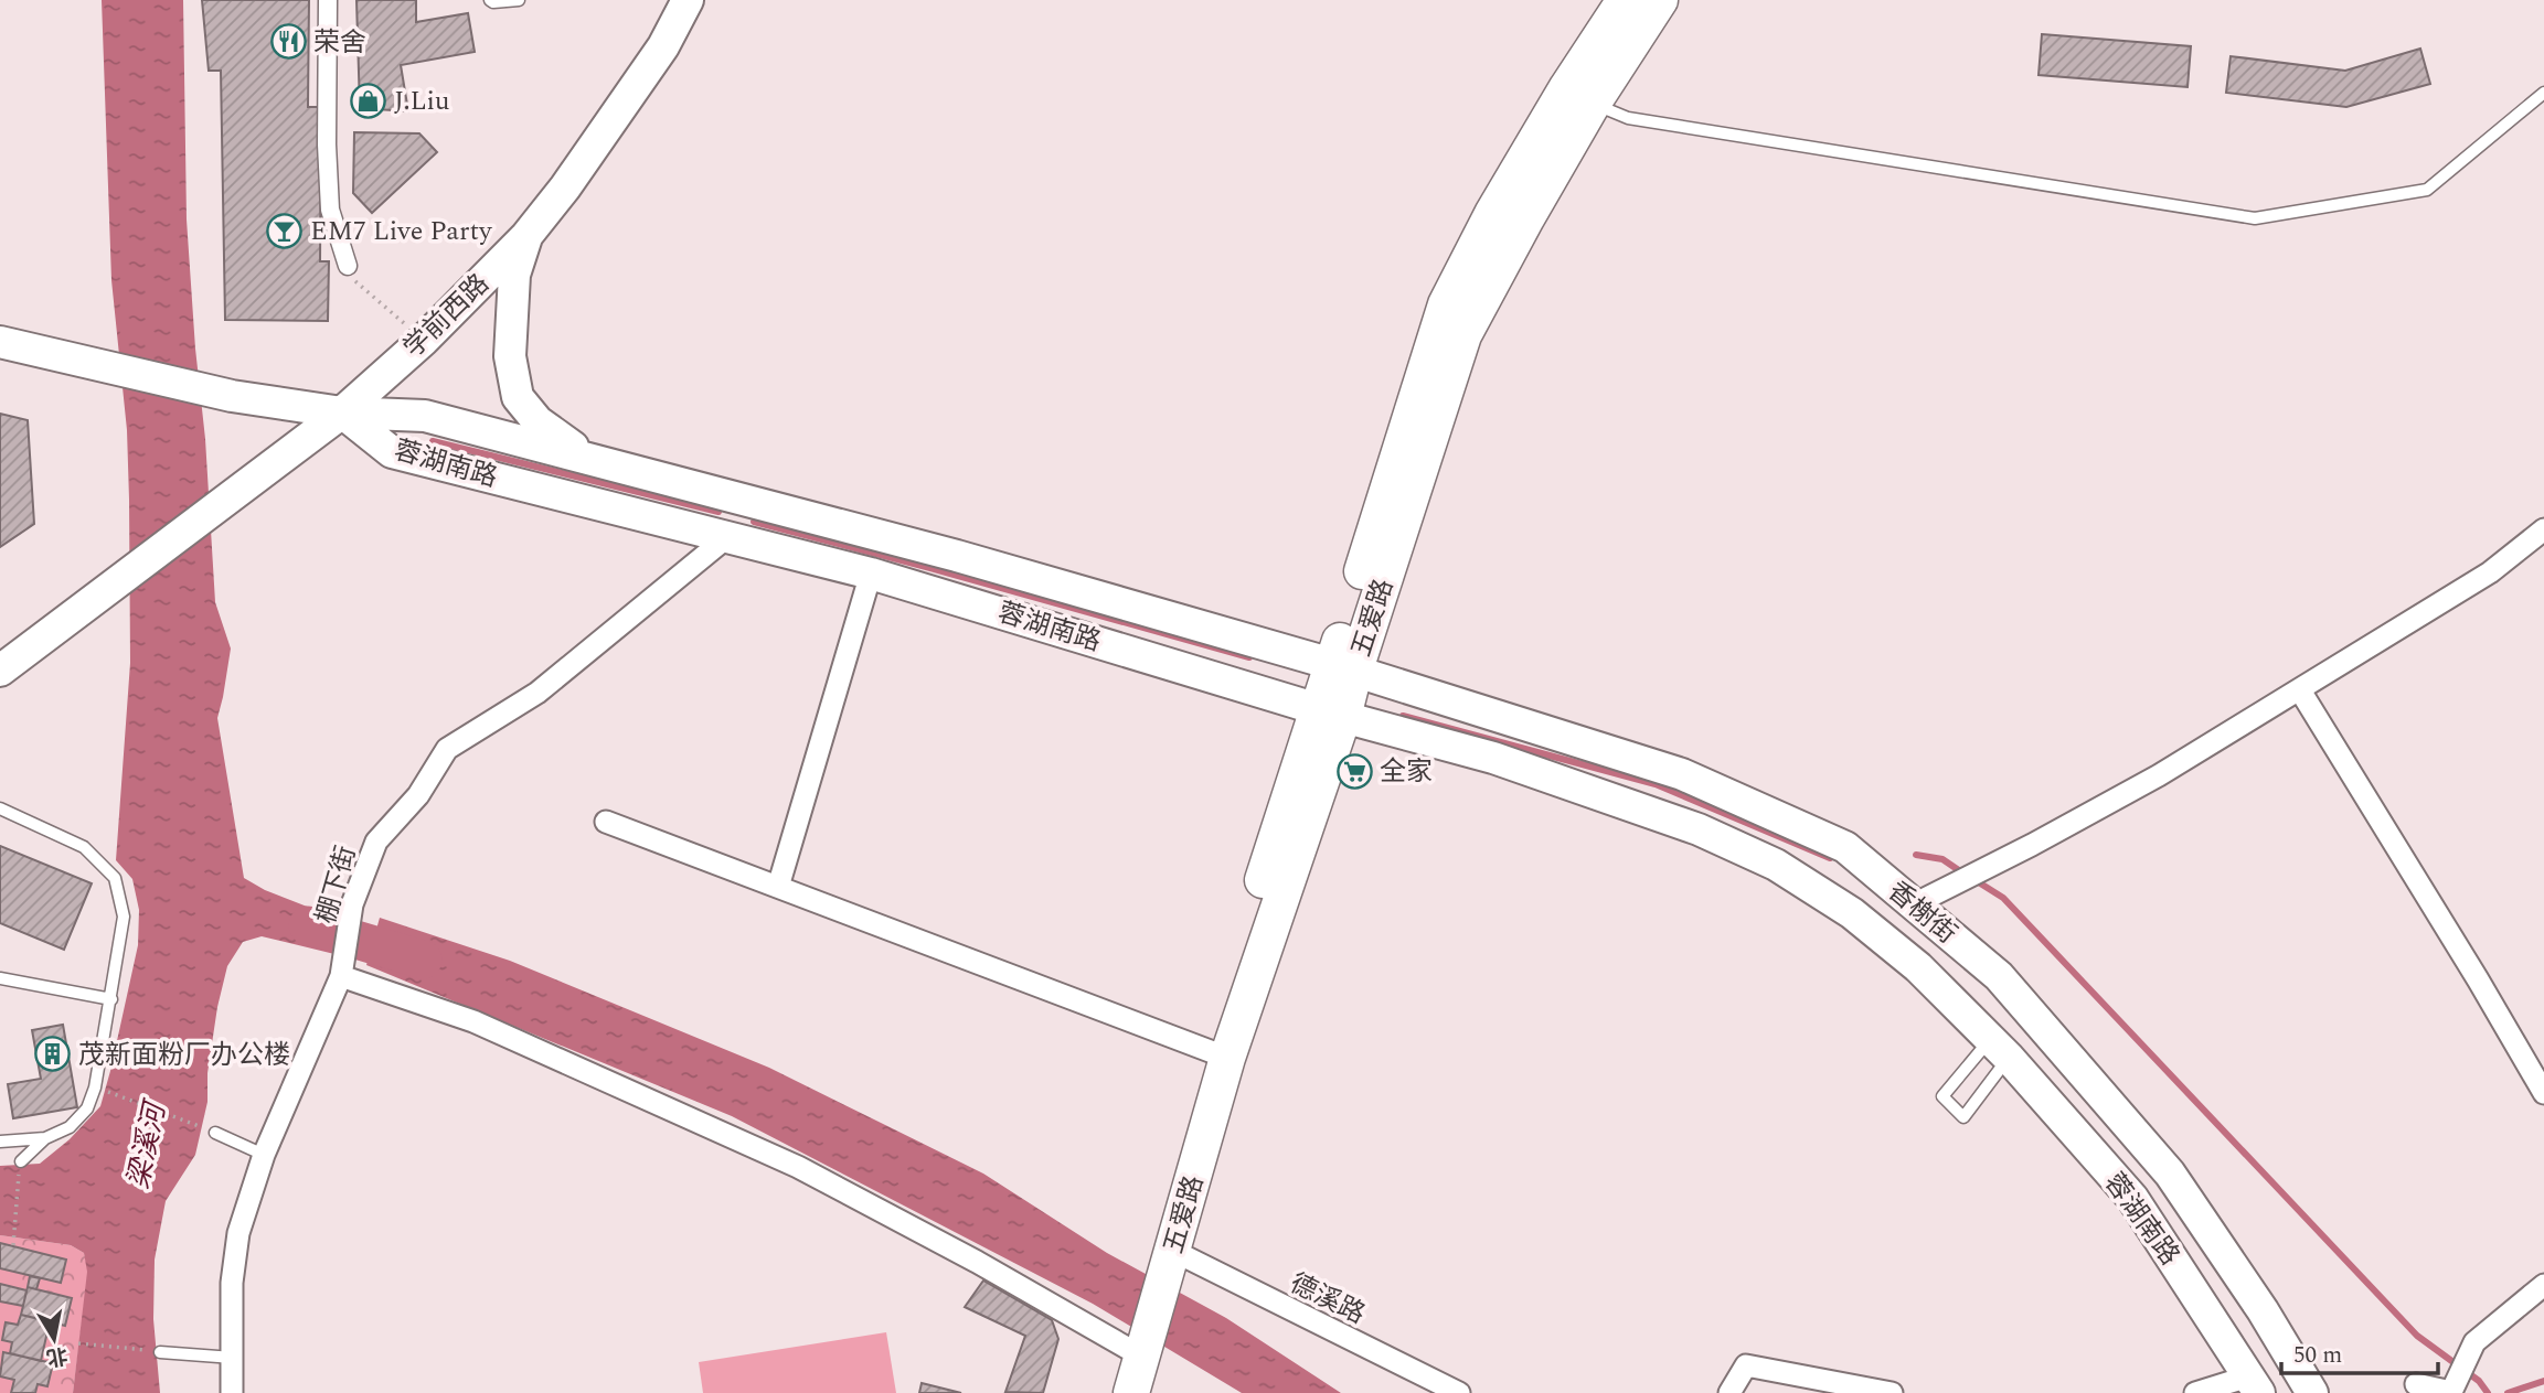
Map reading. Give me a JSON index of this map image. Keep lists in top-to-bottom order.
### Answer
{
  "streets": {
    "main road": [
      "学前西路",
      "蓉湖南路",
      "五爱路",
      "香榭街"
    ],
    "street": ["棚下街", "德溪路"]
  },
  "crossings": [
    ["学前西路", "蓉湖南路"],
    ["蓉湖南路", "五爱路"],
    ["蓉湖南路", "棚下街"],
    ["蓉湖南路", "香榭街"],
    ["五爱路", "香榭街"],
    ["五爱路", "德溪路"]
  ],
  "water": ["梁溪河"],
  "places": {
    "restaurant": ["荣舍"],
    "shop": ["J.Liu"],
    "bar": ["EM7 Live Party"],
    "supermarket": ["全家"],
    "building": ["茂新面粉厂办公楼"]
  },
  "scale_bar": "50 m",
  "north": "bottom"
}
